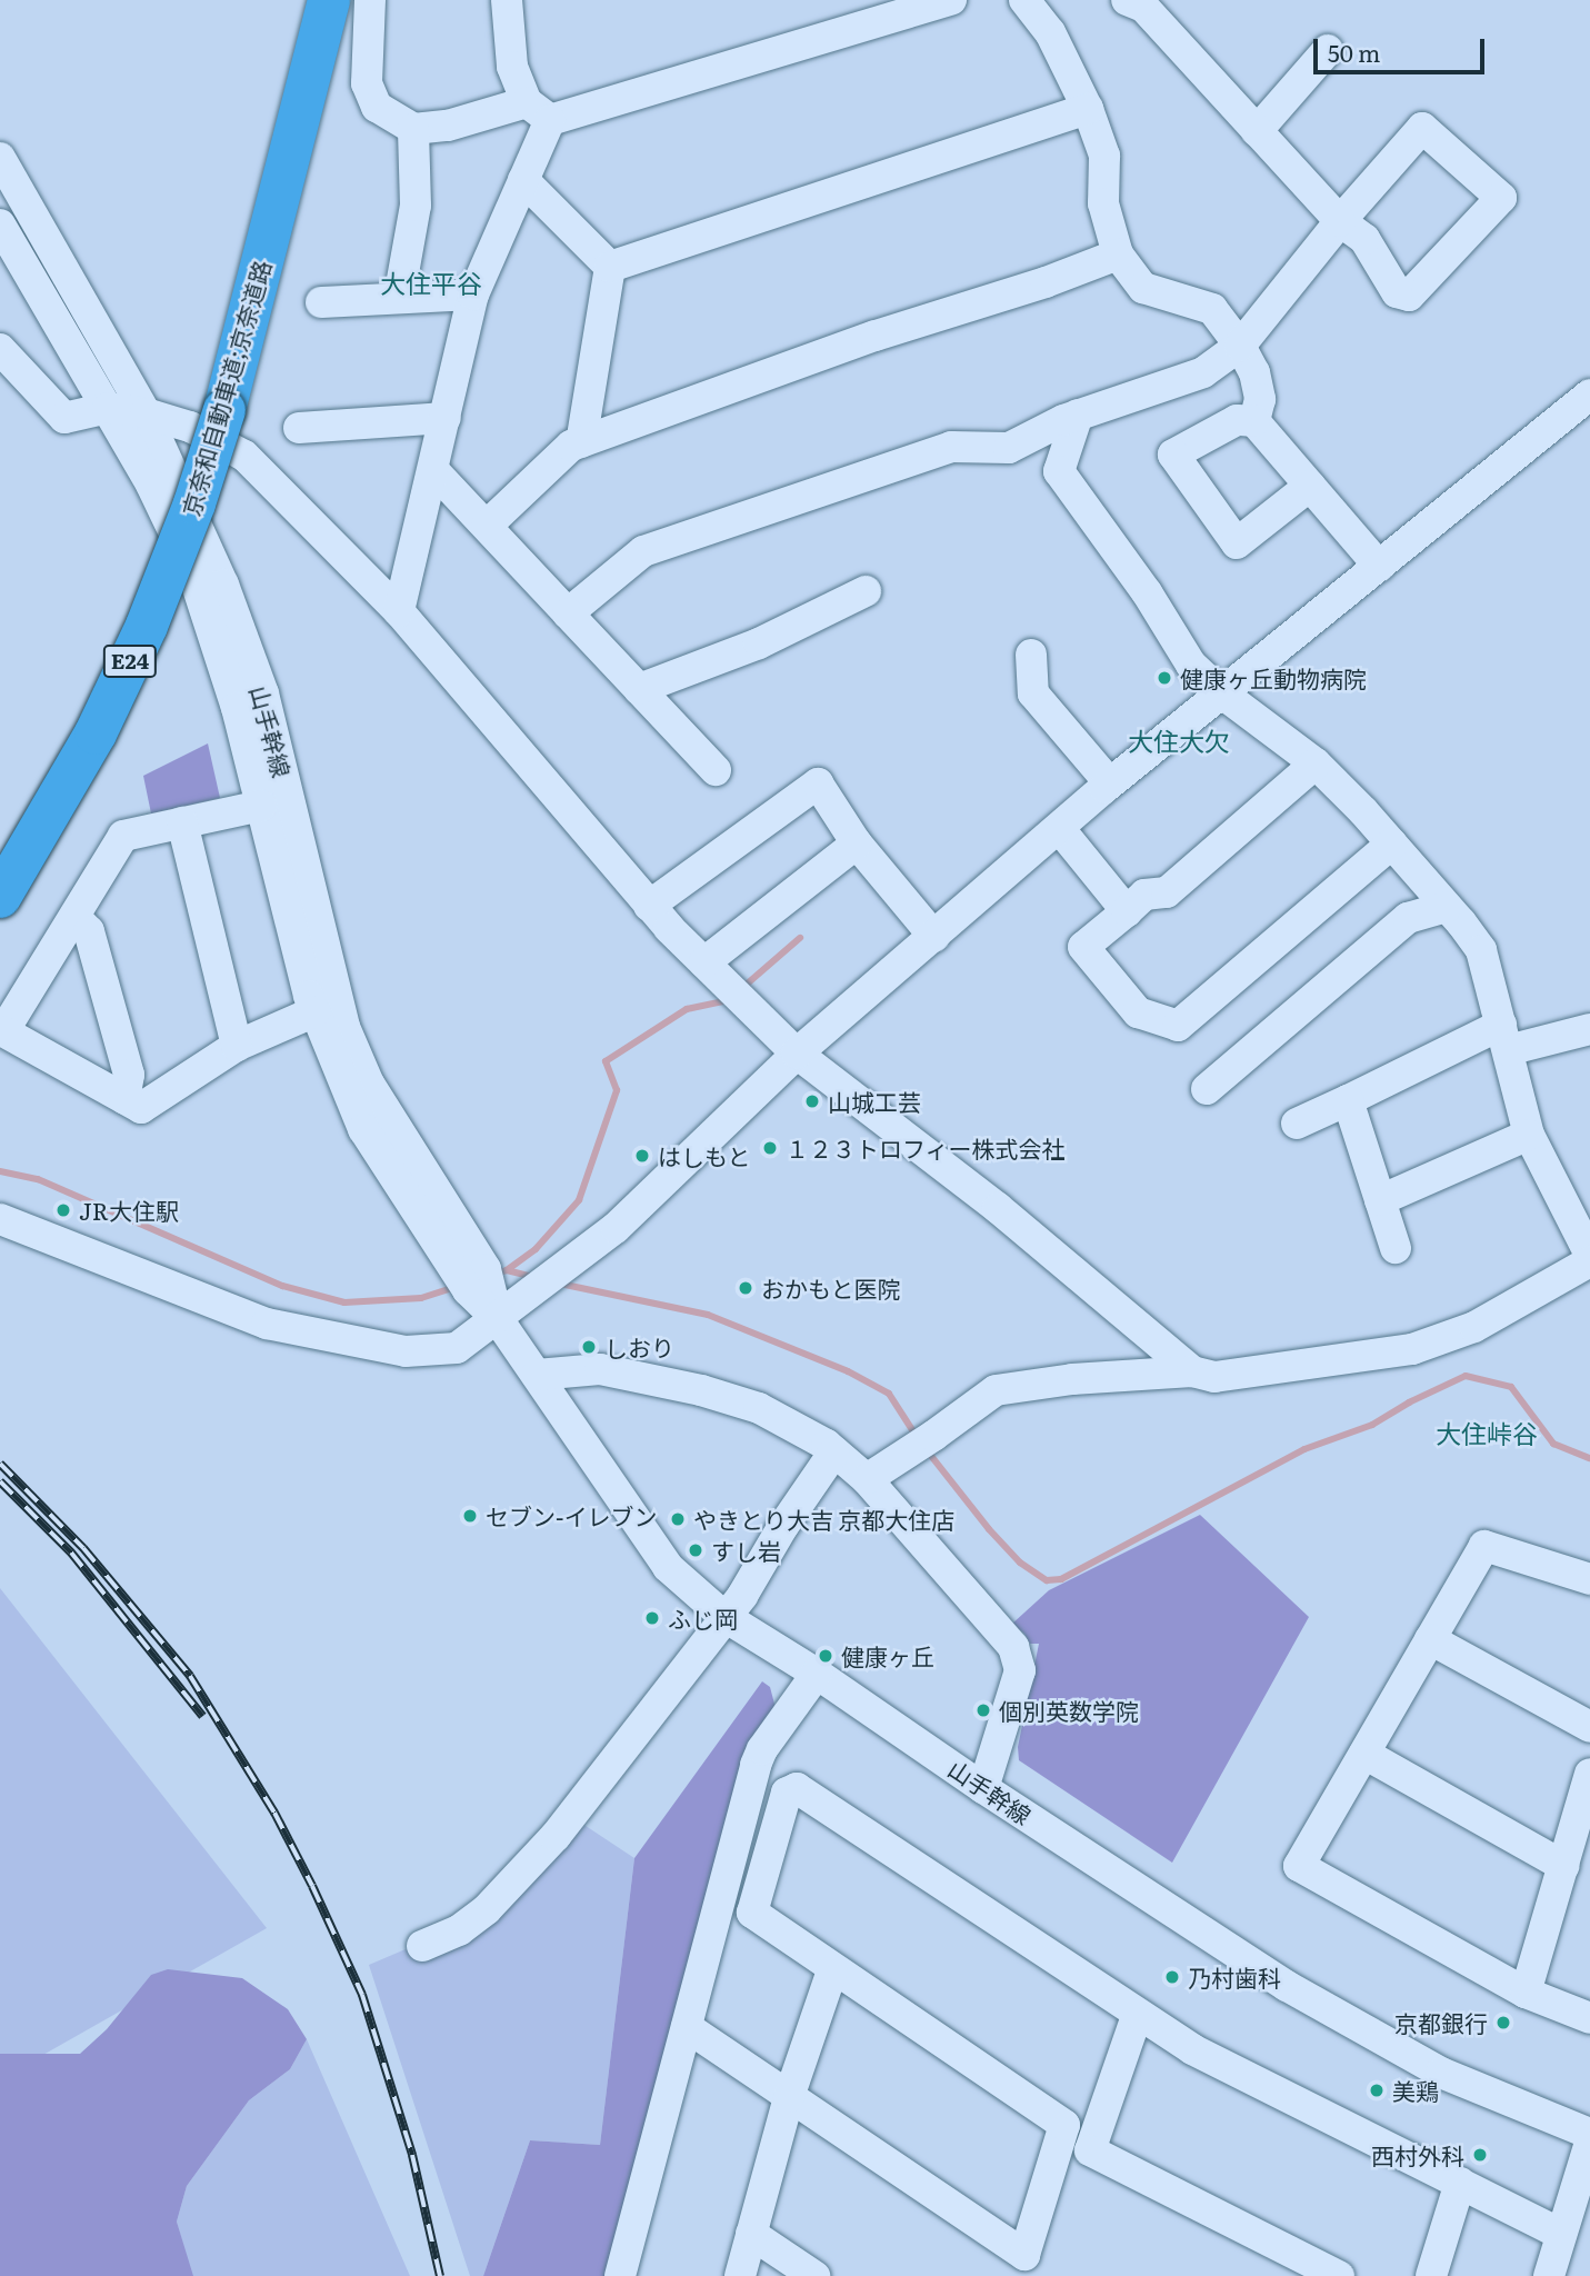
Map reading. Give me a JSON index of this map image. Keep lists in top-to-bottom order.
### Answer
{
  "streets": {
    "highway": ["京奈和自動車道;京奈道路", "E24"],
    "street": ["山手幹線"]
  },
  "districts": ["大住平谷", "大住大欠", "大住峠谷"],
  "places": [
    "健康ヶ丘動物病院",
    "山城工芸",
    "１２３トロフィー株式会社",
    "はしもと",
    "JR大住駅",
    "おかもと医院",
    "しおり",
    "セブン-イレブン",
    "やきとり大吉 京都大住店",
    "すし岩",
    "ふじ岡",
    "健康ヶ丘",
    "個別英数学院",
    "乃村歯科",
    "京都銀行",
    "美鶏",
    "西村外科"
  ],
  "scale_bar": "50 m"
}
